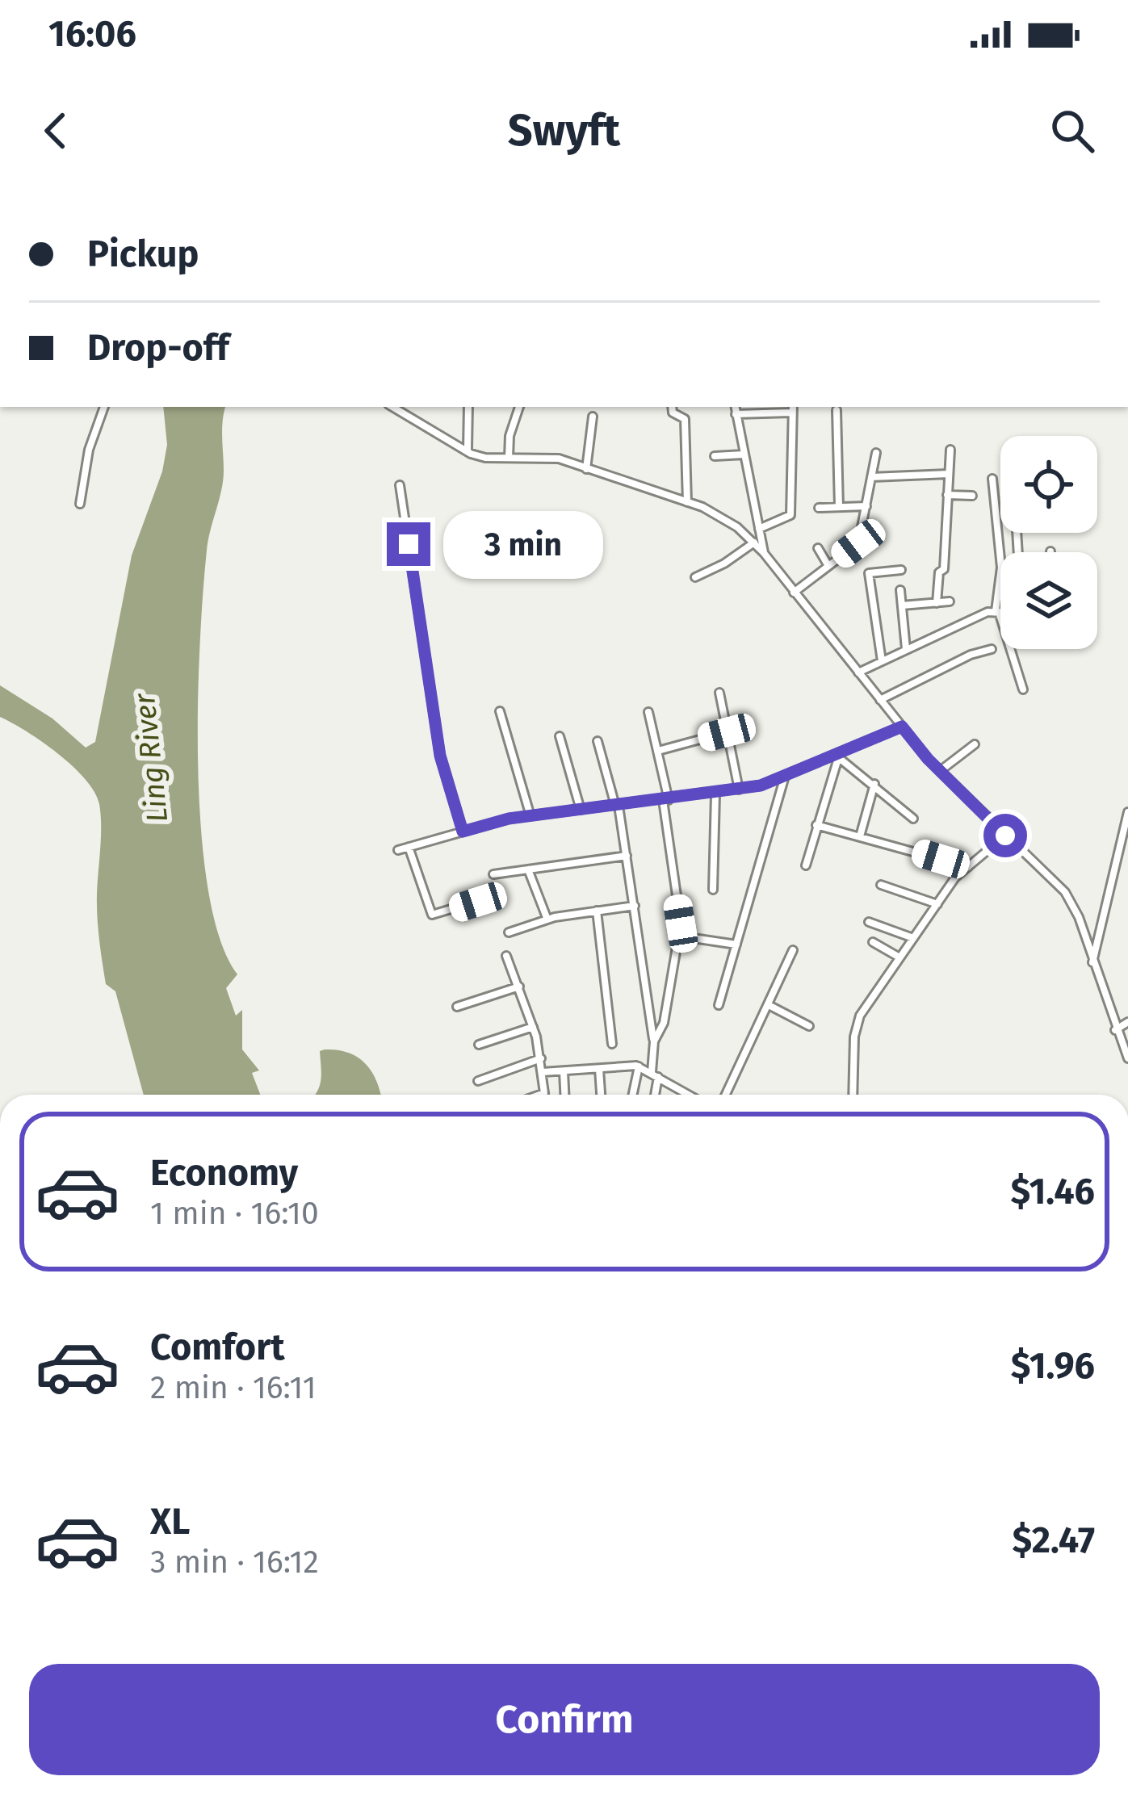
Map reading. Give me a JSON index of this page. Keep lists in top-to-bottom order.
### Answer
{
  "water": ["Ling River"],
  "page": {
    "status": "16:06",
    "header": "Swyft",
    "banner": ["Pickup", "Drop-off"],
    "bubble": "3 min",
    "list": [
      {
        "name": "Economy",
        "note": "1 min · 16:10",
        "value": "$1.46"
      },
      {
        "name": "Comfort",
        "note": "2 min · 16:11",
        "value": "$1.96"
      },
      {
        "name": "XL",
        "note": "3 min · 16:12",
        "value": "$2.47"
      }
    ],
    "buttons": "Confirm"
  }
}
